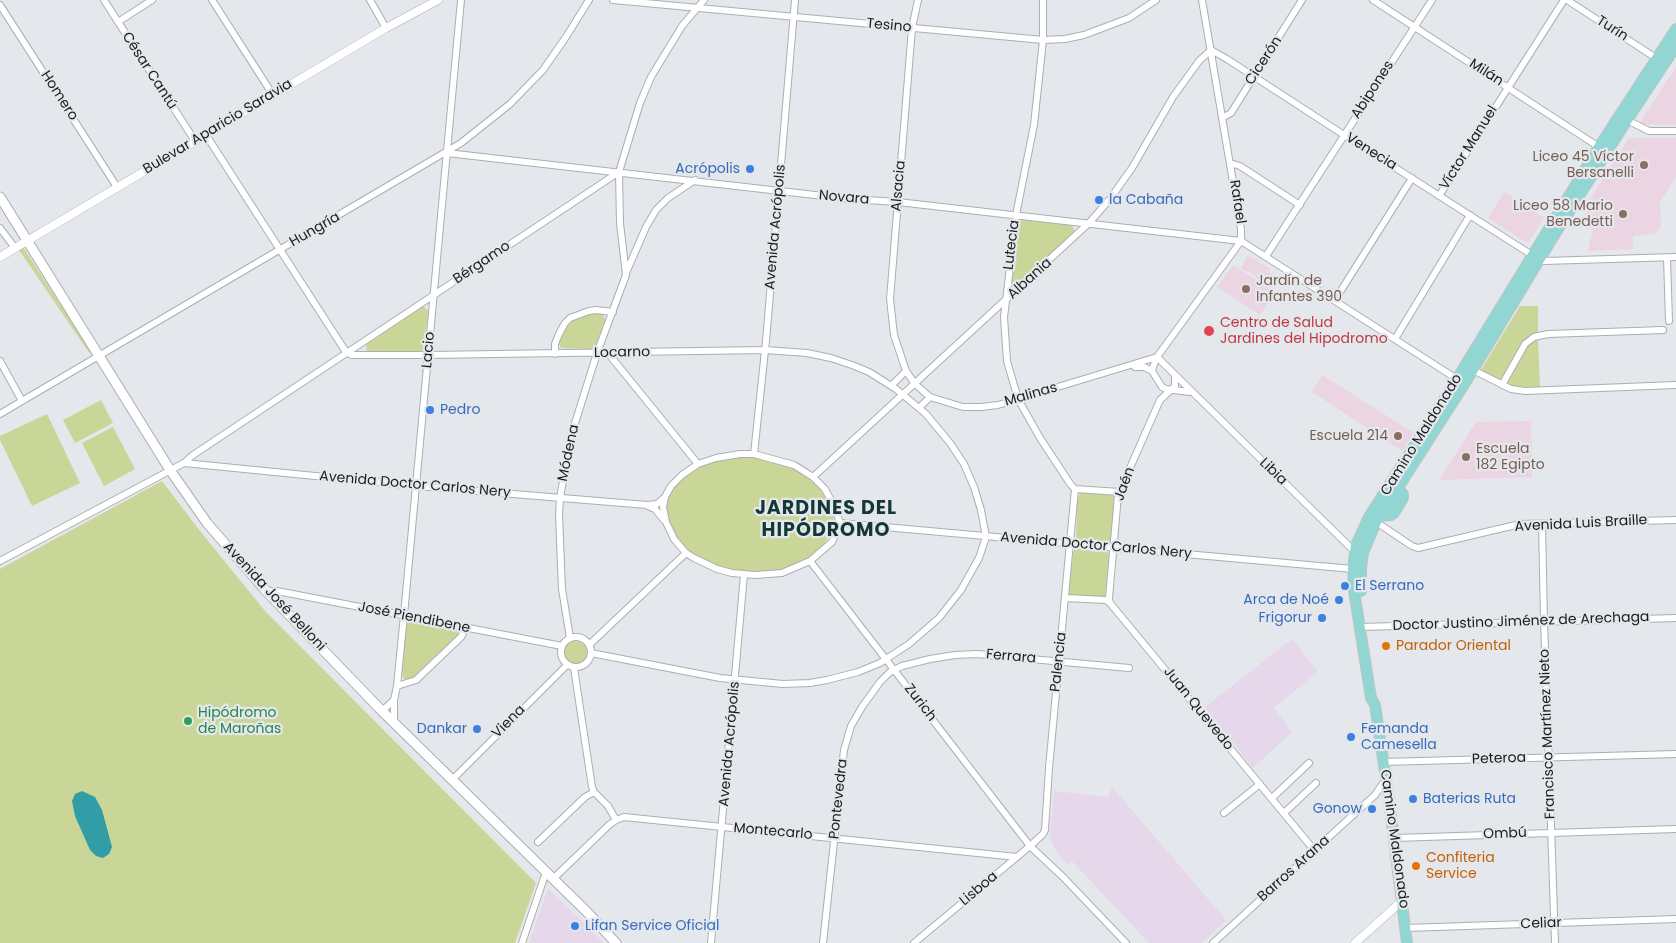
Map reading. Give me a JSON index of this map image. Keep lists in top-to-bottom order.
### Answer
{
  "streets": {
    "main road": ["Camino Maldonado", "Avenida José Belloni"],
    "street": [
      "Tesino",
      "Turín",
      "Cicerón",
      "César Cantú",
      "Milán",
      "Abipones",
      "Homero",
      "Bulevar Aparicio Saravia",
      "Víctor Manuel",
      "Venecia",
      "Alsacia",
      "Novara",
      "Rafael",
      "Avenida Acrópolis",
      "Hungría",
      "Lutecia",
      "Bérgamo",
      "Albania",
      "Lacio",
      "Locarno",
      "Malinas",
      "Módena",
      "Libia",
      "Jaén",
      "Avenida Doctor Carlos Nery",
      "Avenida Luis Braille",
      "José Piendibene",
      "Doctor Justino Jiménez de Arechaga",
      "Ferrara",
      "Palencia",
      "Zurich",
      "Juan Quevedo",
      "Viena",
      "Francisco Martínez Nieto",
      "Peteroa",
      "Pontevedra",
      "Montecarlo",
      "Ombú",
      "Barros Arana",
      "Lisboa",
      "Celiar"
    ]
  },
  "crossings": [
    ["Tesino", "Alsacia"],
    ["Tesino", "Avenida Acrópolis"],
    ["Tesino", "Lutecia"],
    ["Turín", "Víctor Manuel"],
    ["Turín", "Camino Maldonado"],
    ["Cicerón", "Venecia"],
    ["Cicerón", "Rafael"],
    ["César Cantú", "Bulevar Aparicio Saravia"],
    ["Milán", "Abipones"],
    ["Milán", "Víctor Manuel"],
    ["Milán", "Camino Maldonado"],
    ["Abipones", "Venecia"],
    ["Abipones", "Rafael"],
    ["Homero", "Bulevar Aparicio Saravia"],
    ["Bulevar Aparicio Saravia", "Avenida José Belloni"],
    ["Víctor Manuel", "Venecia"],
    ["Venecia", "Rafael"],
    ["Venecia", "Albania"],
    ["Venecia", "Camino Maldonado"],
    ["Alsacia", "Novara"],
    ["Alsacia", "Albania"],
    ["Alsacia", "Malinas"],
    ["Novara", "Rafael"],
    ["Novara", "Avenida Acrópolis"],
    ["Novara", "Hungría"],
    ["Novara", "Lutecia"],
    ["Novara", "Bérgamo"],
    ["Novara", "Albania"],
    ["Novara", "Lacio"],
    ["Novara", "Módena"],
    ["Rafael", "Albania"],
    ["Rafael", "Camino Maldonado"],
    ["Avenida Acrópolis", "Albania"],
    ["Avenida Acrópolis", "Locarno"],
    ["Avenida Acrópolis", "Avenida Doctor Carlos Nery"],
    ["Avenida Acrópolis", "Zurich"],
    ["Avenida Acrópolis", "Montecarlo"],
    ["Hungría", "Lacio"],
    ["Hungría", "Avenida José Belloni"],
    ["Lutecia", "Albania"],
    ["Lutecia", "Malinas"],
    ["Lutecia", "Palencia"],
    ["Bérgamo", "Lacio"],
    ["Bérgamo", "Locarno"],
    ["Bérgamo", "Módena"],
    ["Bérgamo", "Avenida Doctor Carlos Nery"],
    ["Bérgamo", "Avenida José Belloni"],
    ["Albania", "Locarno"],
    ["Albania", "Malinas"],
    ["Albania", "Avenida Doctor Carlos Nery"],
    ["Albania", "Zurich"],
    ["Lacio", "Locarno"],
    ["Lacio", "Avenida Doctor Carlos Nery"],
    ["Lacio", "Avenida José Belloni"],
    ["Lacio", "José Piendibene"],
    ["Locarno", "Módena"],
    ["Malinas", "Libia"],
    ["Camino Maldonado", "Libia"],
    ["Camino Maldonado", "Avenida Doctor Carlos Nery"],
    ["Camino Maldonado", "Avenida Luis Braille"],
    ["Camino Maldonado", "Doctor Justino Jiménez de Arechaga"],
    ["Camino Maldonado", "Peteroa"],
    ["Camino Maldonado", "Ombú"],
    ["Camino Maldonado", "Barros Arana"],
    ["Camino Maldonado", "Celiar"],
    ["Módena", "Avenida Doctor Carlos Nery"],
    ["Módena", "José Piendibene"],
    ["Módena", "Viena"],
    ["Jaén", "Avenida Doctor Carlos Nery"],
    ["Jaén", "Juan Quevedo"],
    ["Avenida Doctor Carlos Nery", "Palencia"],
    ["Avenida Doctor Carlos Nery", "Zurich"],
    ["Avenida Luis Braille", "Francisco Martínez Nieto"],
    ["Avenida José Belloni", "José Piendibene"],
    ["Avenida José Belloni", "Viena"],
    ["José Piendibene", "Viena"],
    ["Doctor Justino Jiménez de Arechaga", "Francisco Martínez Nieto"],
    ["Ferrara", "Palencia"],
    ["Ferrara", "Zurich"],
    ["Ferrara", "Pontevedra"],
    ["Palencia", "Lisboa"],
    ["Zurich", "Pontevedra"],
    ["Zurich", "Lisboa"],
    ["Juan Quevedo", "Barros Arana"],
    ["Francisco Martínez Nieto", "Peteroa"],
    ["Francisco Martínez Nieto", "Ombú"],
    ["Francisco Martínez Nieto", "Celiar"],
    ["Pontevedra", "Montecarlo"],
    ["Montecarlo", "Lisboa"]
  ],
  "districts": ["JARDINES DEL HIPÓDROMO"],
  "places": [
    "Liceo 45 Víctor Bersanelli",
    "Acrópolis",
    "la Cabaña",
    "Liceo 58 Mario Benedetti",
    "Jardín de Infantes 390",
    "Centro de Salud Jardines del Hipodromo",
    "Pedro",
    "Escuela 214",
    "Escuela 182 Egipto",
    "El Serrano",
    "Arca de Noé",
    "Frigorur",
    "Parador Oriental",
    "Hipódromo de Maroñas",
    "Dankar",
    "Femanda Camesella",
    "Baterias Ruta",
    "Gonow",
    "Confiteria Service",
    "Lifan Service Oficial"
  ]
}
